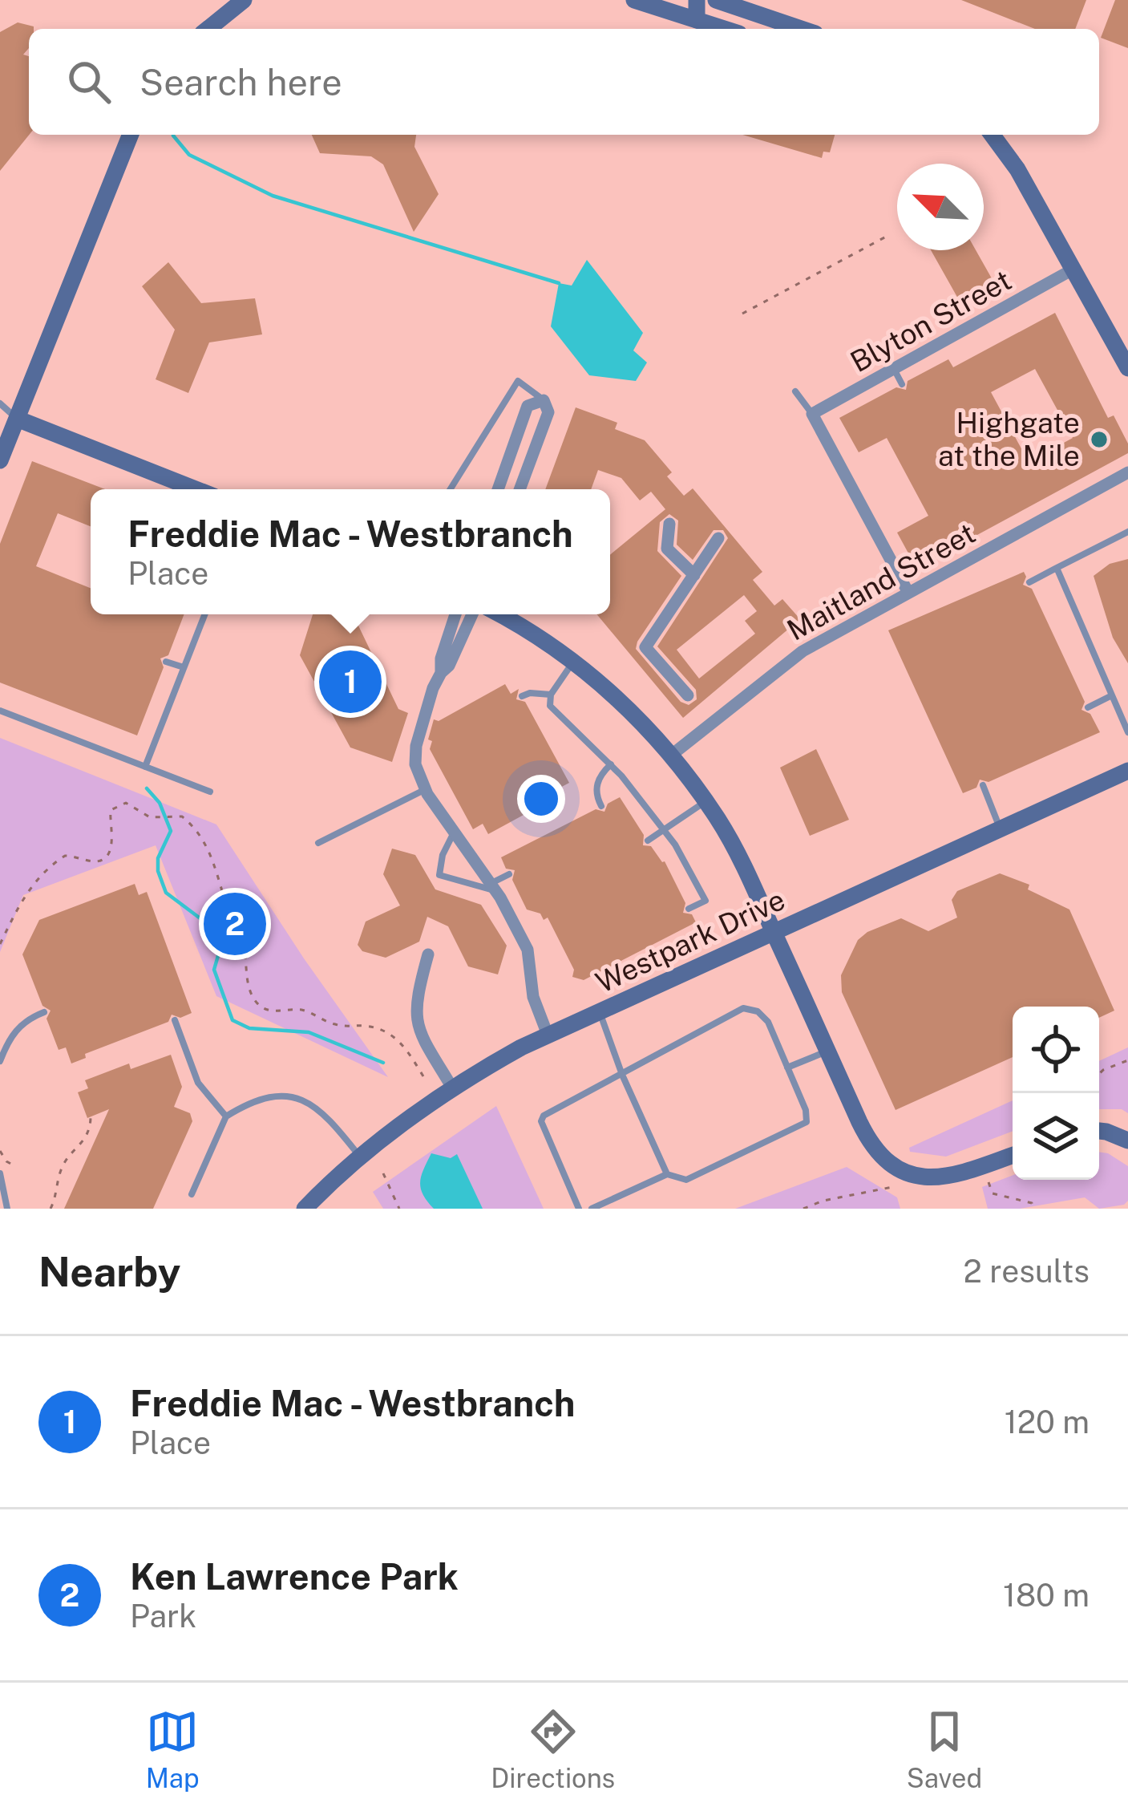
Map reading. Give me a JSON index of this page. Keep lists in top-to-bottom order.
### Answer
{
  "streets": {
    "street": ["Blyton Street", "Maitland Street", "Westpark Drive"]
  },
  "places": ["Highgate at the Mile"],
  "north": "top left",
  "page": {
    "search": "Search here",
    "popup": ["Freddie Mac - Westbranch", "Place"],
    "pins": ["1", "2"],
    "heading": ["Nearby", "2 results"],
    "list": [
      {
        "mark": "1",
        "name": "Freddie Mac - Westbranch",
        "note": "Place",
        "value": "120 m"
      },
      {
        "mark": "2",
        "name": "Ken Lawrence Park",
        "note": "Park",
        "value": "180 m"
      }
    ],
    "nav": ["Map", "Directions", "Saved"]
  }
}
